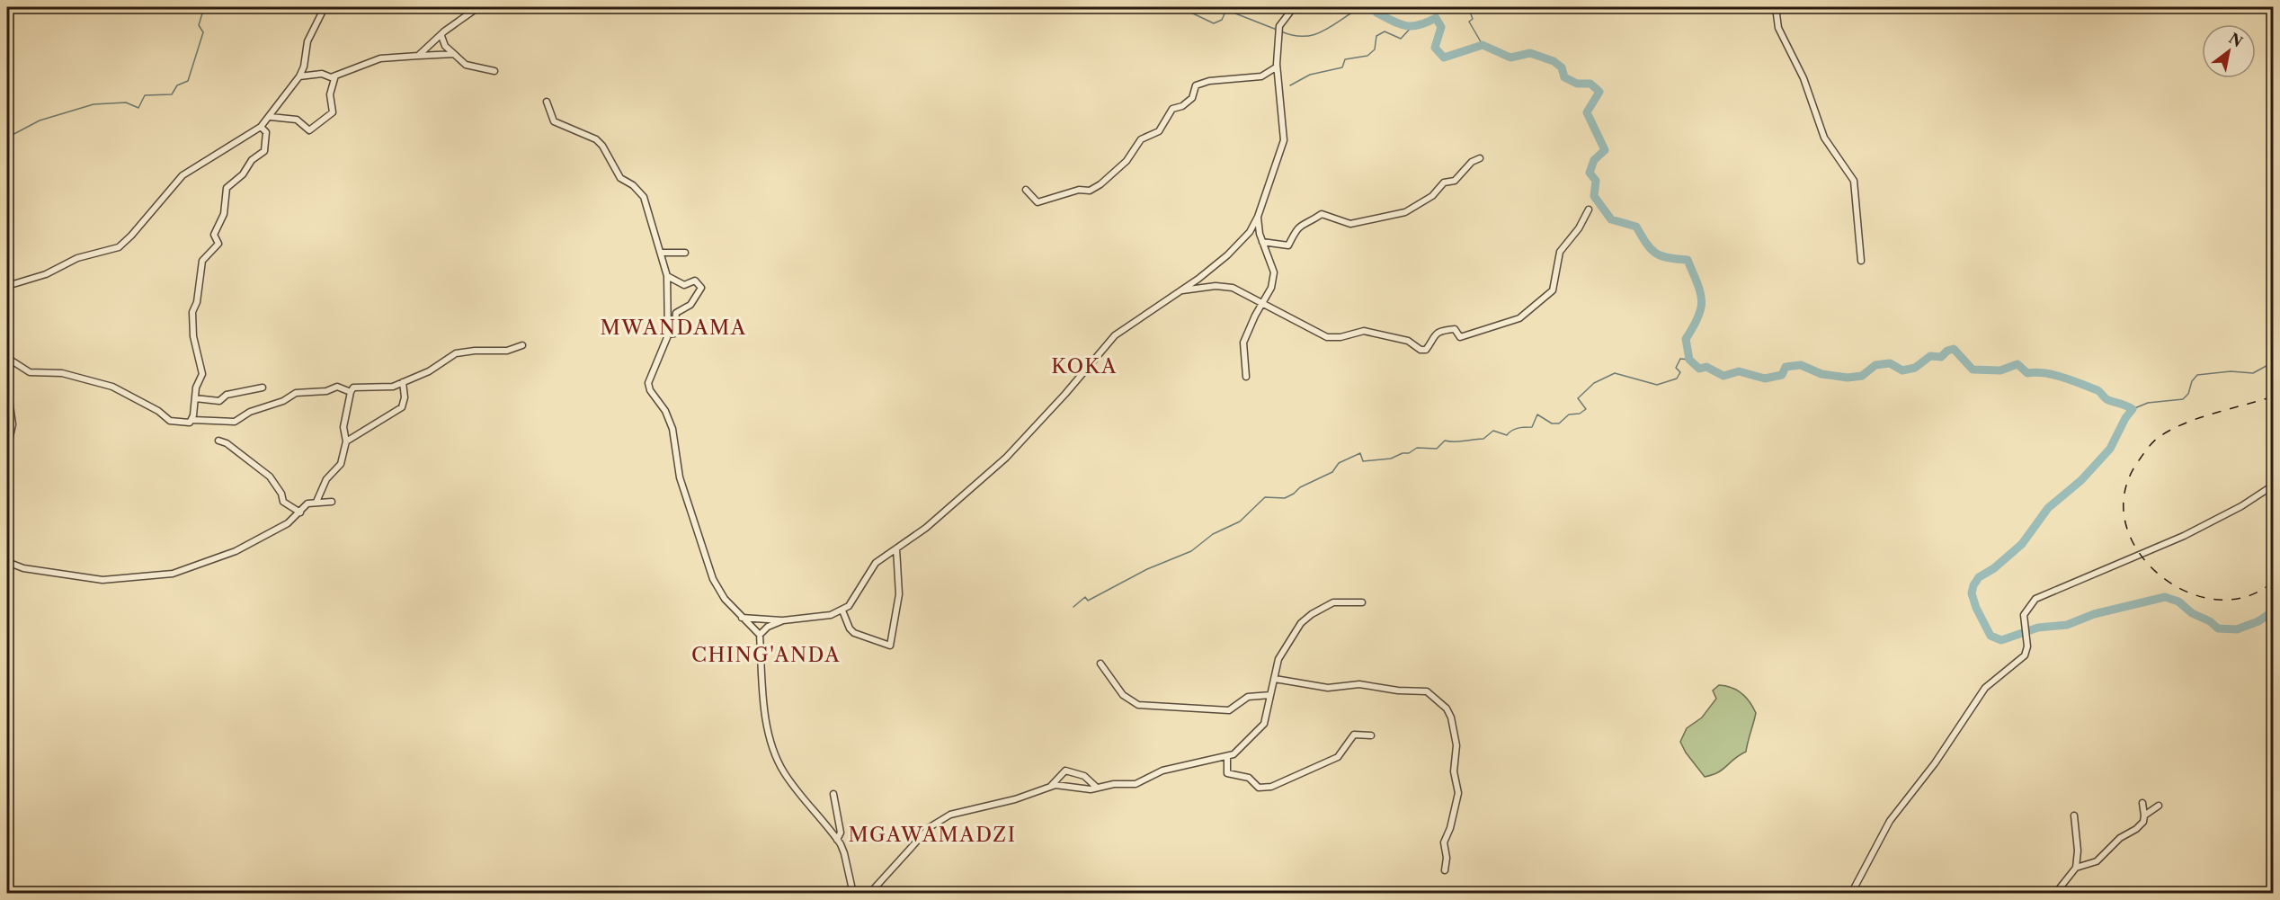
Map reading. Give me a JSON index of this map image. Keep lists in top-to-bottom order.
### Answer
{
  "districts": [
    "MWANDAMA",
    "KOKA",
    "CHING'ANDA",
    "MGAWAMADZI"
  ],
  "north": "top right"
}
